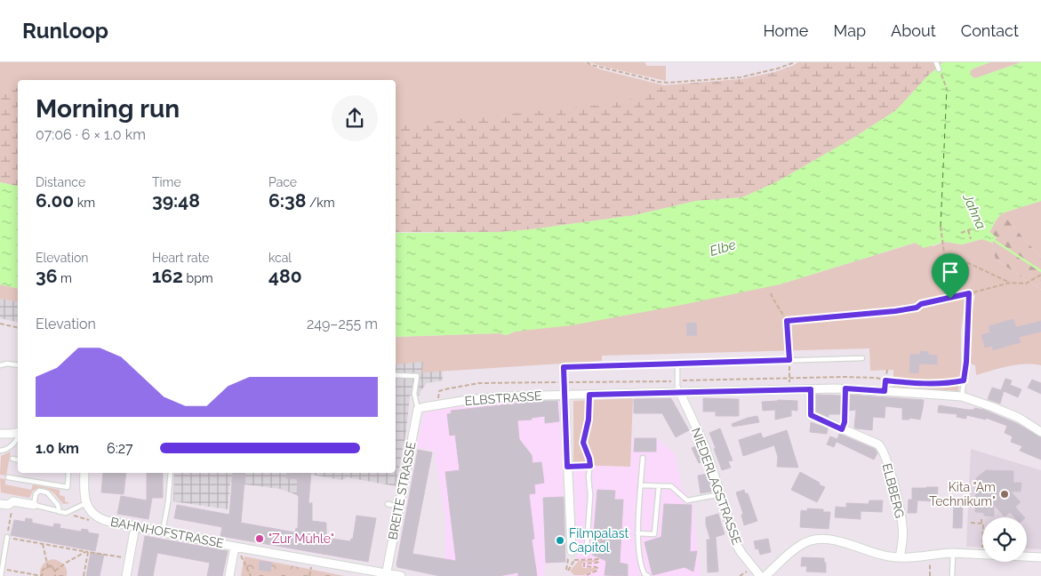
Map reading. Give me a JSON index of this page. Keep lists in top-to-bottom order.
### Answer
{
  "streets": {
    "street": [
      "ELBSTRASSE",
      "NIEDERLAGSTRASSE",
      "BREITE STRASSE",
      "ELBBERG",
      "BAHNHOFSTRASSE"
    ]
  },
  "crossings": [
    ["ELBSTRASSE", "NIEDERLAGSTRASSE"],
    ["ELBSTRASSE", "BREITE STRASSE"],
    ["ELBSTRASSE", "ELBBERG"],
    ["BREITE STRASSE", "BAHNHOFSTRASSE"]
  ],
  "water": ["Jahna", "Elbe"],
  "places": ["Kita \"Am Technikum\"", "\"Zur Mühle\"", "Filmpalast Capitol"],
  "page": {
    "header": "Runloop",
    "nav": [
      "Home",
      "Map",
      "About",
      "Contact"
    ],
    "heading": ["Morning run", "07:06 · 6 × 1.0 km"],
    "stats": [
      ["Distance", "6.00 km"],
      ["Time", "39:48"],
      ["Pace", "6:38 /km"],
      ["Elevation", "36 m"],
      ["Heart rate", "162 bpm"],
      ["kcal", "480"]
    ],
    "chart": ["Elevation", "249–255 m"],
    "list": [
      {
        "name": "1.0 km",
        "note": "6:27"
      }
    ]
  }
}
